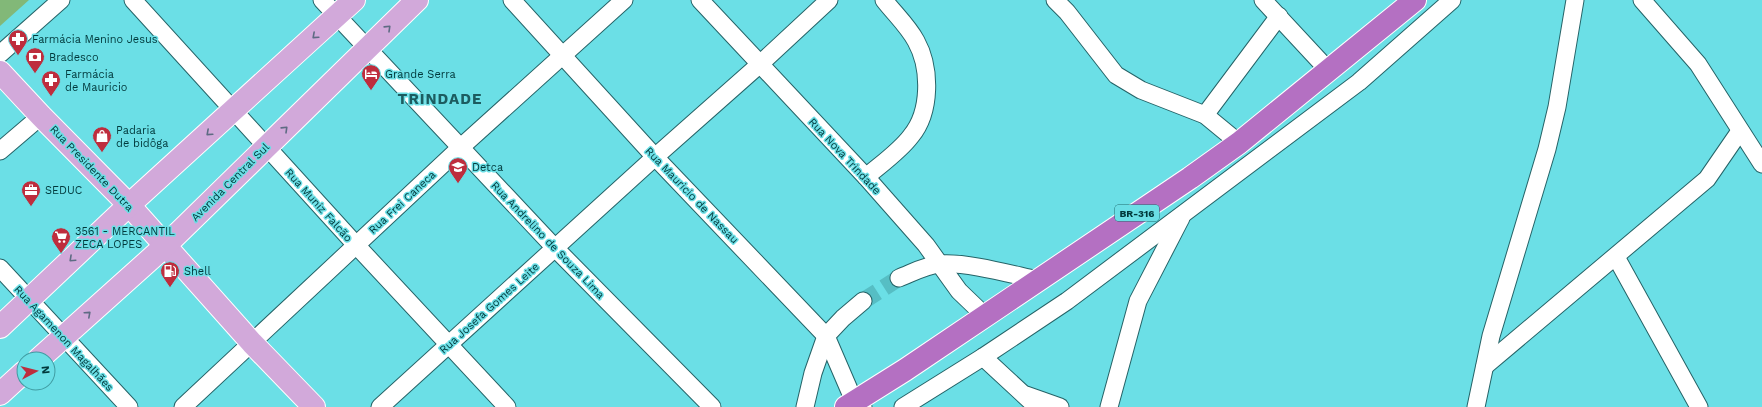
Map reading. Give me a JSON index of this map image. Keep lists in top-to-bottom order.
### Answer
{
  "streets": {
    "highway": ["BR-316"],
    "main road": ["Rua Presidente Dutra", "Avenida Central Sul"],
    "street": [
      "Rua Nova Trindade",
      "Rua Mauricio de Nassau",
      "Rua Frei Caneca",
      "Rua Muniz Falcão",
      "Rua Andrelino de Souza Lima",
      "Rua Josefa Gomes Leite",
      "Rua Agamenon Magalhães"
    ]
  },
  "crossings": [
    ["Rua Nova Trindade", "BR-316"],
    ["Rua Nova Trindade", "Rua Josefa Gomes Leite"],
    ["Rua Presidente Dutra", "Avenida Central Sul"],
    ["Rua Presidente Dutra", "Rua Frei Caneca"],
    ["Avenida Central Sul", "Rua Muniz Falcão"],
    ["Avenida Central Sul", "Rua Andrelino de Souza Lima"],
    ["Avenida Central Sul", "Rua Agamenon Magalhães"],
    ["Rua Mauricio de Nassau", "Rua Frei Caneca"],
    ["Rua Mauricio de Nassau", "BR-316"],
    ["Rua Mauricio de Nassau", "Rua Josefa Gomes Leite"],
    ["Rua Frei Caneca", "Rua Muniz Falcão"],
    ["Rua Frei Caneca", "Rua Andrelino de Souza Lima"],
    ["Rua Muniz Falcão", "Rua Josefa Gomes Leite"],
    ["Rua Andrelino de Souza Lima", "Rua Josefa Gomes Leite"]
  ],
  "districts": ["TRINDADE"],
  "places": {
    "pharmacy": ["Farmácia Menino Jesus", "Farmácia de Mauricio"],
    "bank": ["Bradesco"],
    "hotel": ["Grande Serra"],
    "shop": ["Padaria de bidôga"],
    "school or university": ["Detca"],
    "office": ["SEDUC"],
    "supermarket": ["3561 - MERCANTIL ZECA LOPES"],
    "fuel station": ["Shell"]
  },
  "north": "right"
}
